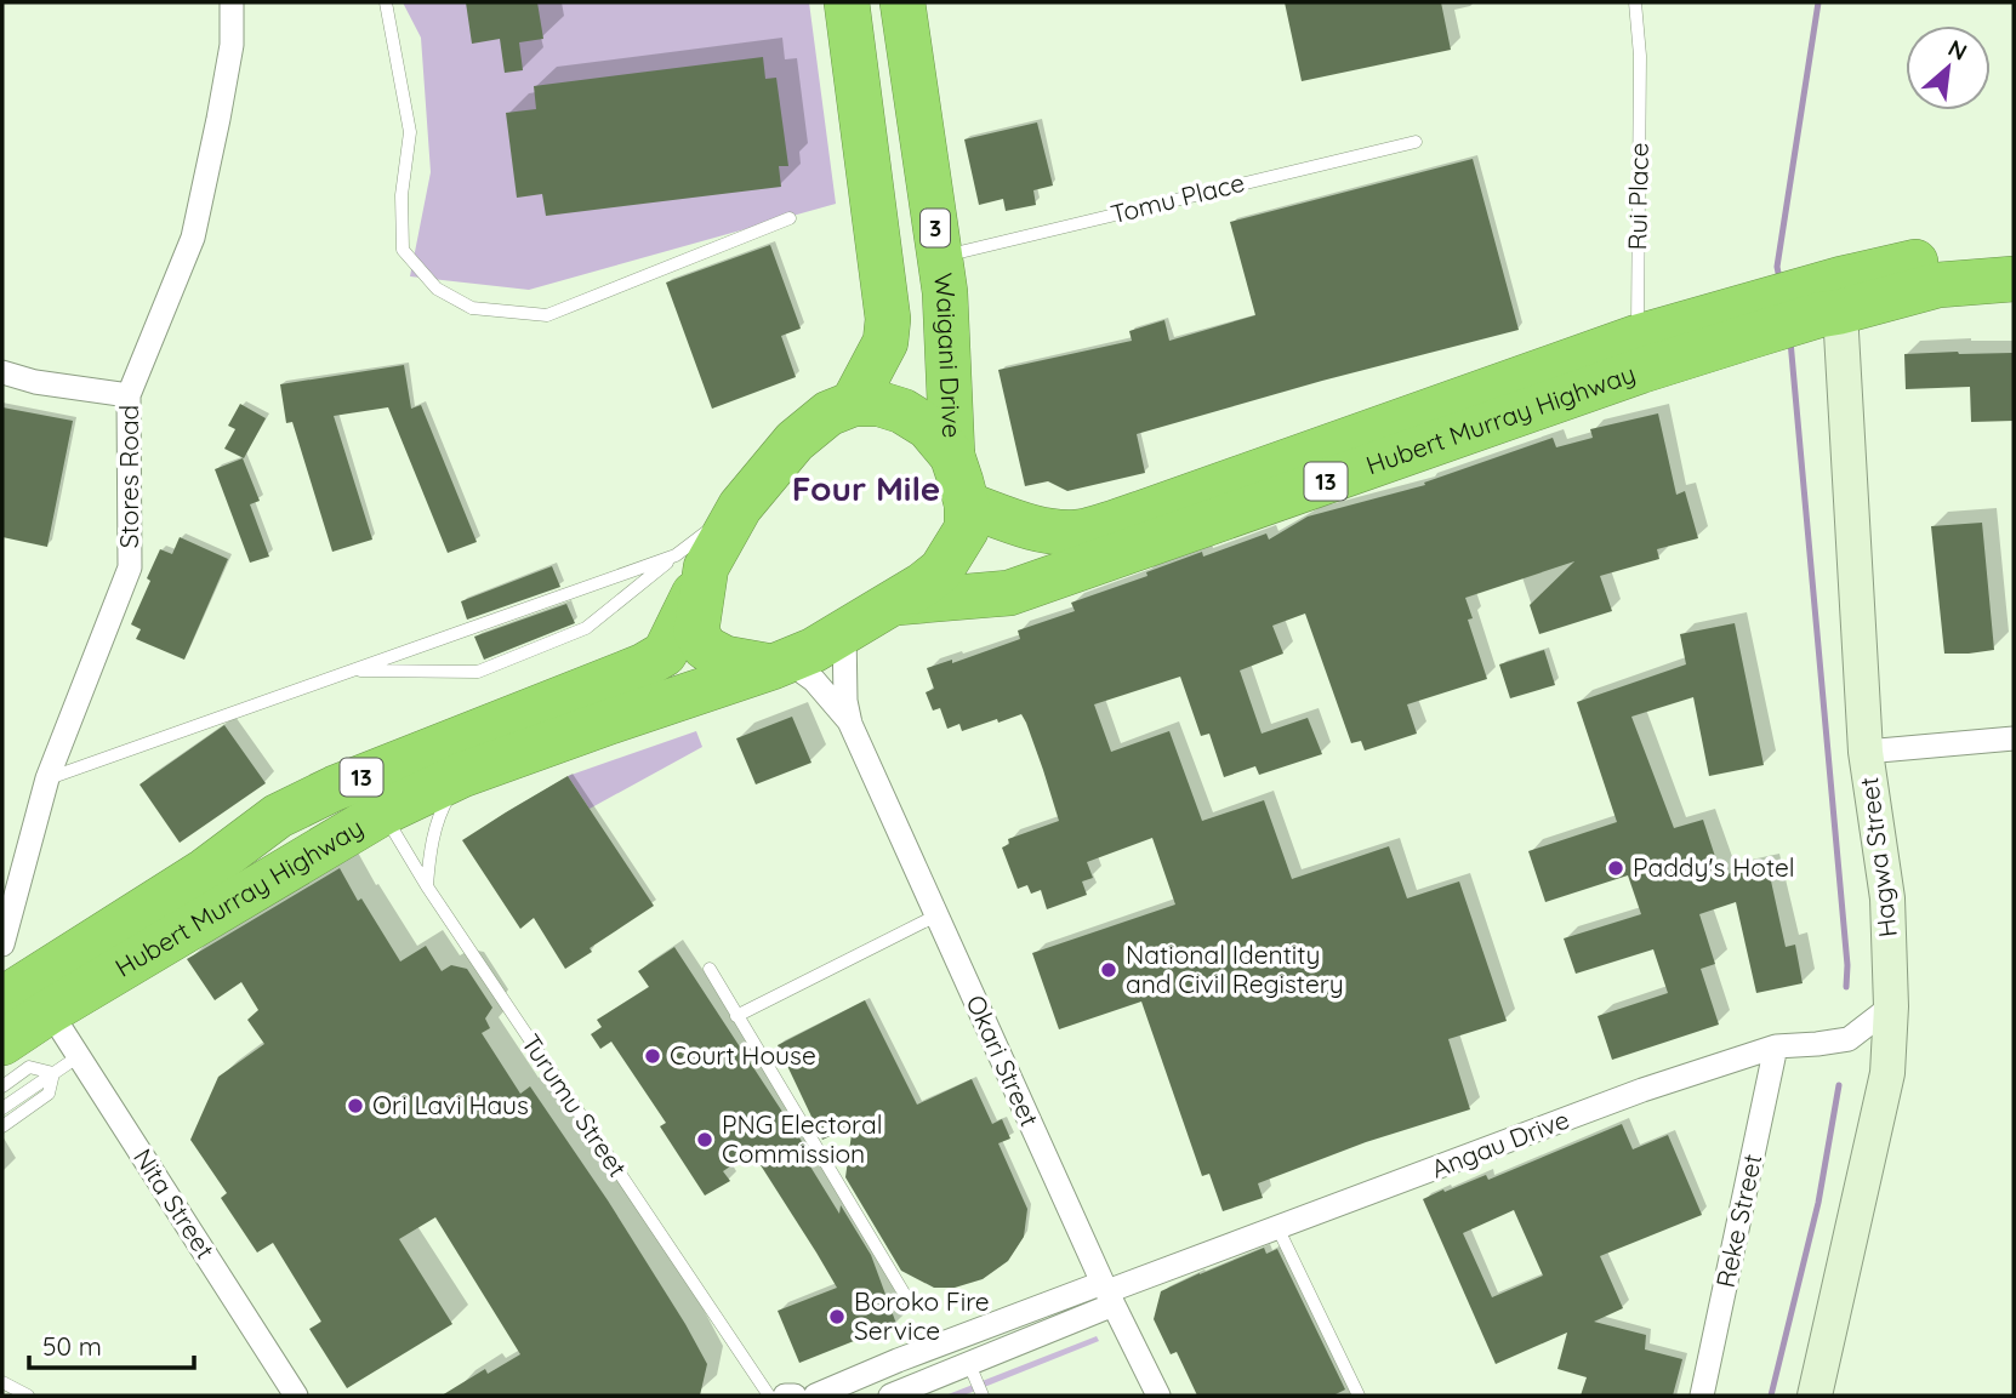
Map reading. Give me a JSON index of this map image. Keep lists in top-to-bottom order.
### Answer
{
  "streets": {
    "highway": [
      "3",
      "Waigani Drive",
      "Hubert Murray Highway",
      "13"
    ],
    "street": [
      "Stores Road",
      "Hagwa Street",
      "Okari Street",
      "Angau Drive",
      "Nita Street",
      "Reke Street"
    ],
    "lane": ["Rui Place", "Tomu Place", "Turumu Street"]
  },
  "crossings": [
    ["Rui Place", "Hubert Murray Highway"],
    ["Tomu Place", "Waigani Drive"],
    ["Waigani Drive", "Hubert Murray Highway"],
    ["Waigani Drive", "13"],
    ["Waigani Drive", "Okari Street"],
    ["Hubert Murray Highway", "13"],
    ["Hubert Murray Highway", "Hagwa Street"],
    ["Hubert Murray Highway", "Okari Street"],
    ["Hubert Murray Highway", "Turumu Street"],
    ["Hubert Murray Highway", "Nita Street"],
    ["13", "Okari Street"],
    ["Hagwa Street", "Angau Drive"],
    ["Okari Street", "Angau Drive"],
    ["Angau Drive", "Reke Street"]
  ],
  "districts": ["Four Mile"],
  "places": [
    "Paddy's Hotel",
    "National Identity and Civil Registery",
    "Court House",
    "Ori Lavi Haus",
    "PNG Electoral Commission",
    "Boroko Fire Service"
  ],
  "scale_bar": "50 m",
  "north": "top right"
}
